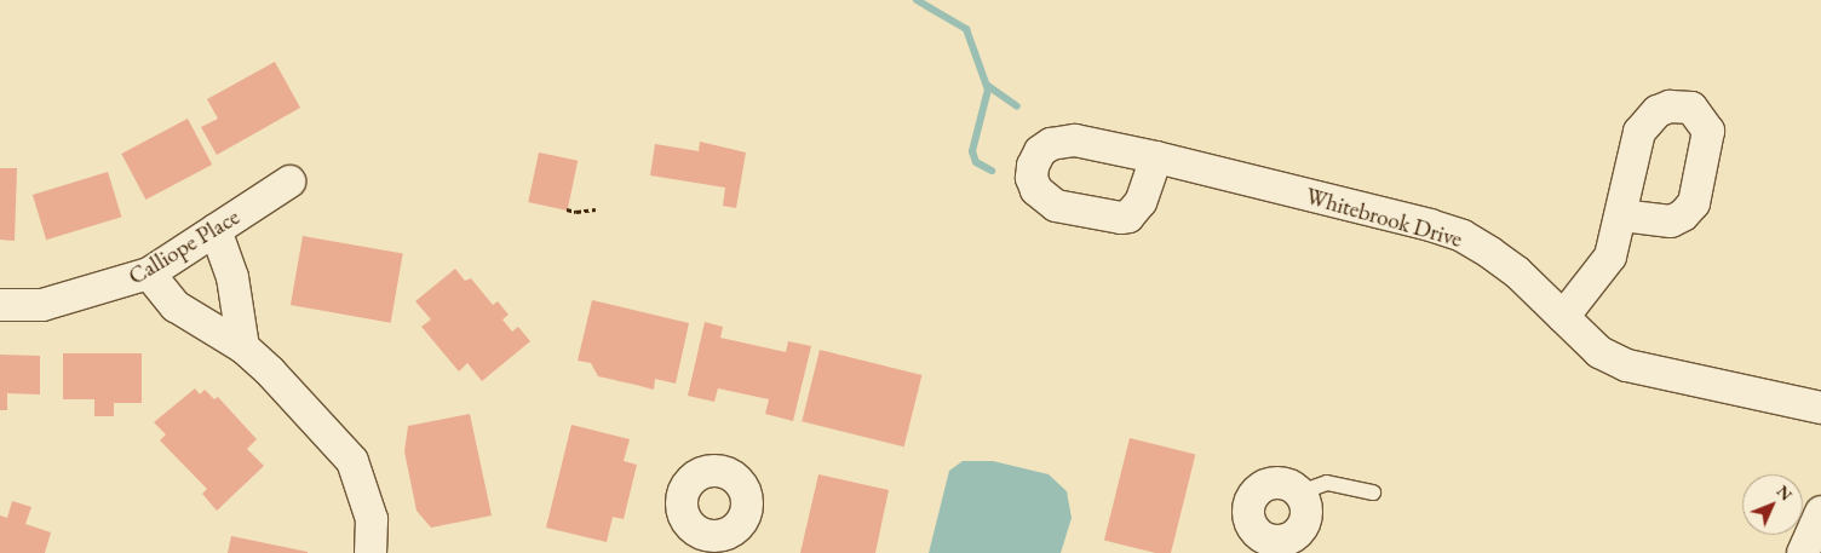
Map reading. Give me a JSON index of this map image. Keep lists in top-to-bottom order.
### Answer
{
  "streets": {
    "street": ["Whitebrook Drive", "Calliope Place"]
  },
  "north": "top right"
}
